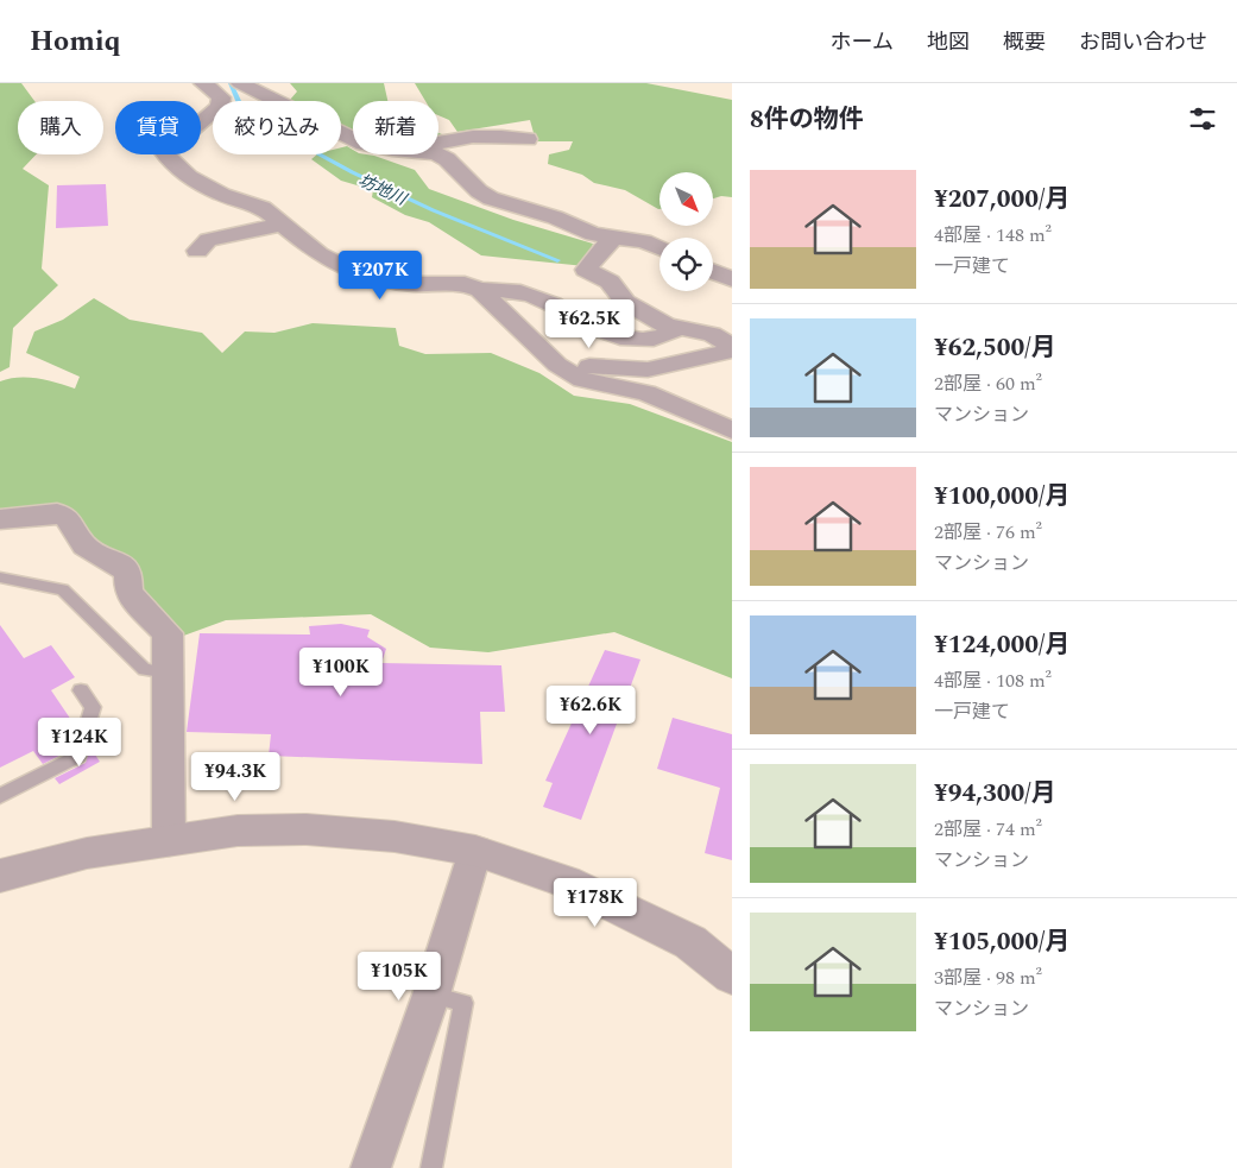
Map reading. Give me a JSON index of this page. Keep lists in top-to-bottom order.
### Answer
{
  "water": ["坊地川"],
  "north": "bottom right",
  "page": {
    "header": "Homiq",
    "nav": [
      "ホーム",
      "地図",
      "概要",
      "お問い合わせ"
    ],
    "heading": "8件の物件",
    "chip": [
      "購入",
      "賃貸",
      "絞り込み",
      "新着"
    ],
    "list": [
      {
        "name": "¥207,000/月",
        "note": "4部屋 · 148 m² · 一戸建て"
      },
      {
        "name": "¥62,500/月",
        "note": "2部屋 · 60 m² · マンション"
      },
      {
        "name": "¥100,000/月",
        "note": "2部屋 · 76 m² · マンション"
      },
      {
        "name": "¥124,000/月",
        "note": "4部屋 · 108 m² · 一戸建て"
      },
      {
        "name": "¥94,300/月",
        "note": "2部屋 · 74 m² · マンション"
      },
      {
        "name": "¥105,000/月",
        "note": "3部屋 · 98 m² · マンション"
      }
    ],
    "price": [
      "¥207K",
      "¥62.5K",
      "¥100K",
      "¥62.6K",
      "¥124K",
      "¥94.3K",
      "¥178K",
      "¥105K"
    ]
  }
}
